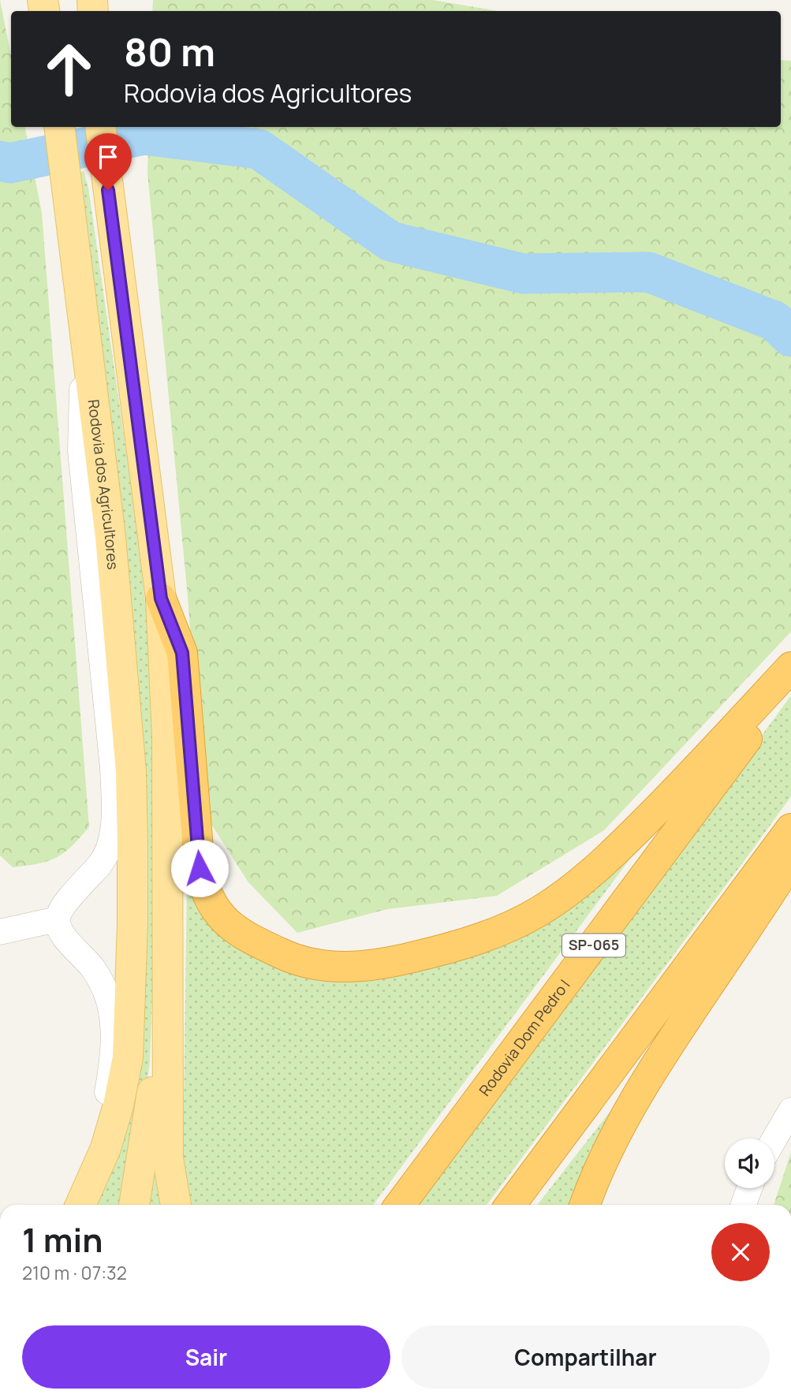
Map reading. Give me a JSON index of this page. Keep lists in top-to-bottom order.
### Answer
{
  "streets": {
    "highway": ["SP-065", "Rodovia Dom Pedro I"],
    "main road": ["Rodovia dos Agricultores"]
  },
  "page": {
    "turn": ["80 m", "Rodovia dos Agricultores"],
    "heading": ["1 min", "210 m · 07:32"],
    "buttons": ["Sair", "Compartilhar"]
  }
}
